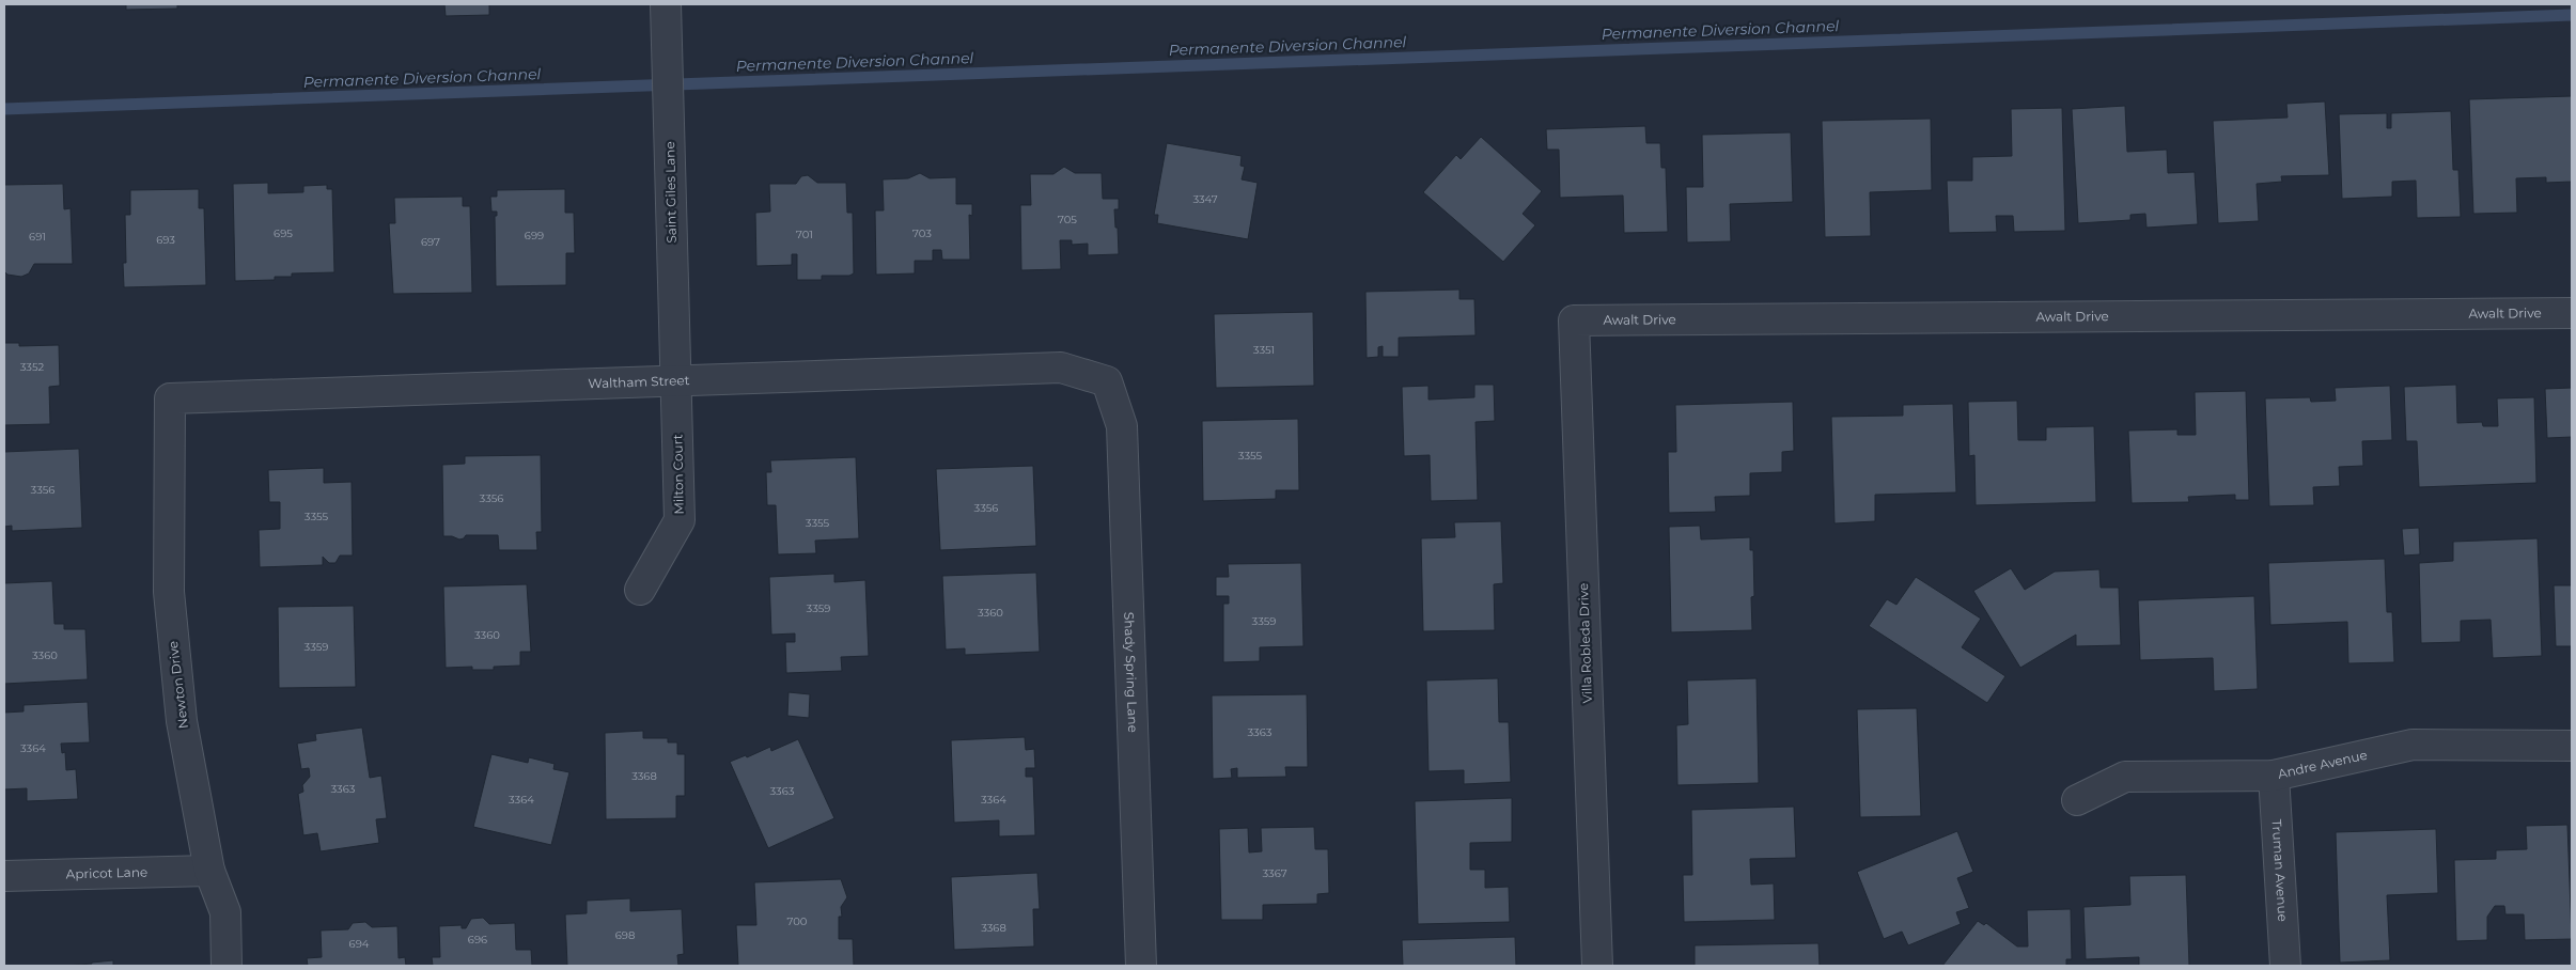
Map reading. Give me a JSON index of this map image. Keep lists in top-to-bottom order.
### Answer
{
  "streets": {
    "street": [
      "Saint Giles Lane",
      "Awalt Drive",
      "Waltham Street",
      "Milton Court",
      "Villa Robleda Drive",
      "Shady Spring Lane",
      "Newton Drive",
      "Andre Avenue",
      "Truman Avenue",
      "Apricot Lane"
    ]
  },
  "crossings": [
    ["Saint Giles Lane", "Waltham Street"],
    ["Saint Giles Lane", "Milton Court"],
    ["Awalt Drive", "Villa Robleda Drive"],
    ["Waltham Street", "Milton Court"],
    ["Waltham Street", "Shady Spring Lane"],
    ["Waltham Street", "Newton Drive"],
    ["Newton Drive", "Apricot Lane"],
    ["Andre Avenue", "Truman Avenue"]
  ],
  "water": ["Permanente Diversion Channel"],
  "house_numbers": [
    "3347",
    "705",
    "695",
    "703",
    "701",
    "699",
    "691",
    "693",
    "697",
    "3351",
    "3352",
    "3355",
    "3356",
    "3356",
    "3356",
    "3355",
    "3355",
    "3359",
    "3360",
    "3359",
    "3360",
    "3359",
    "3360",
    "3363",
    "3364",
    "3368",
    "3363",
    "3363",
    "3364",
    "3364",
    "3367",
    "700",
    "3368",
    "698",
    "696",
    "694"
  ]
}
